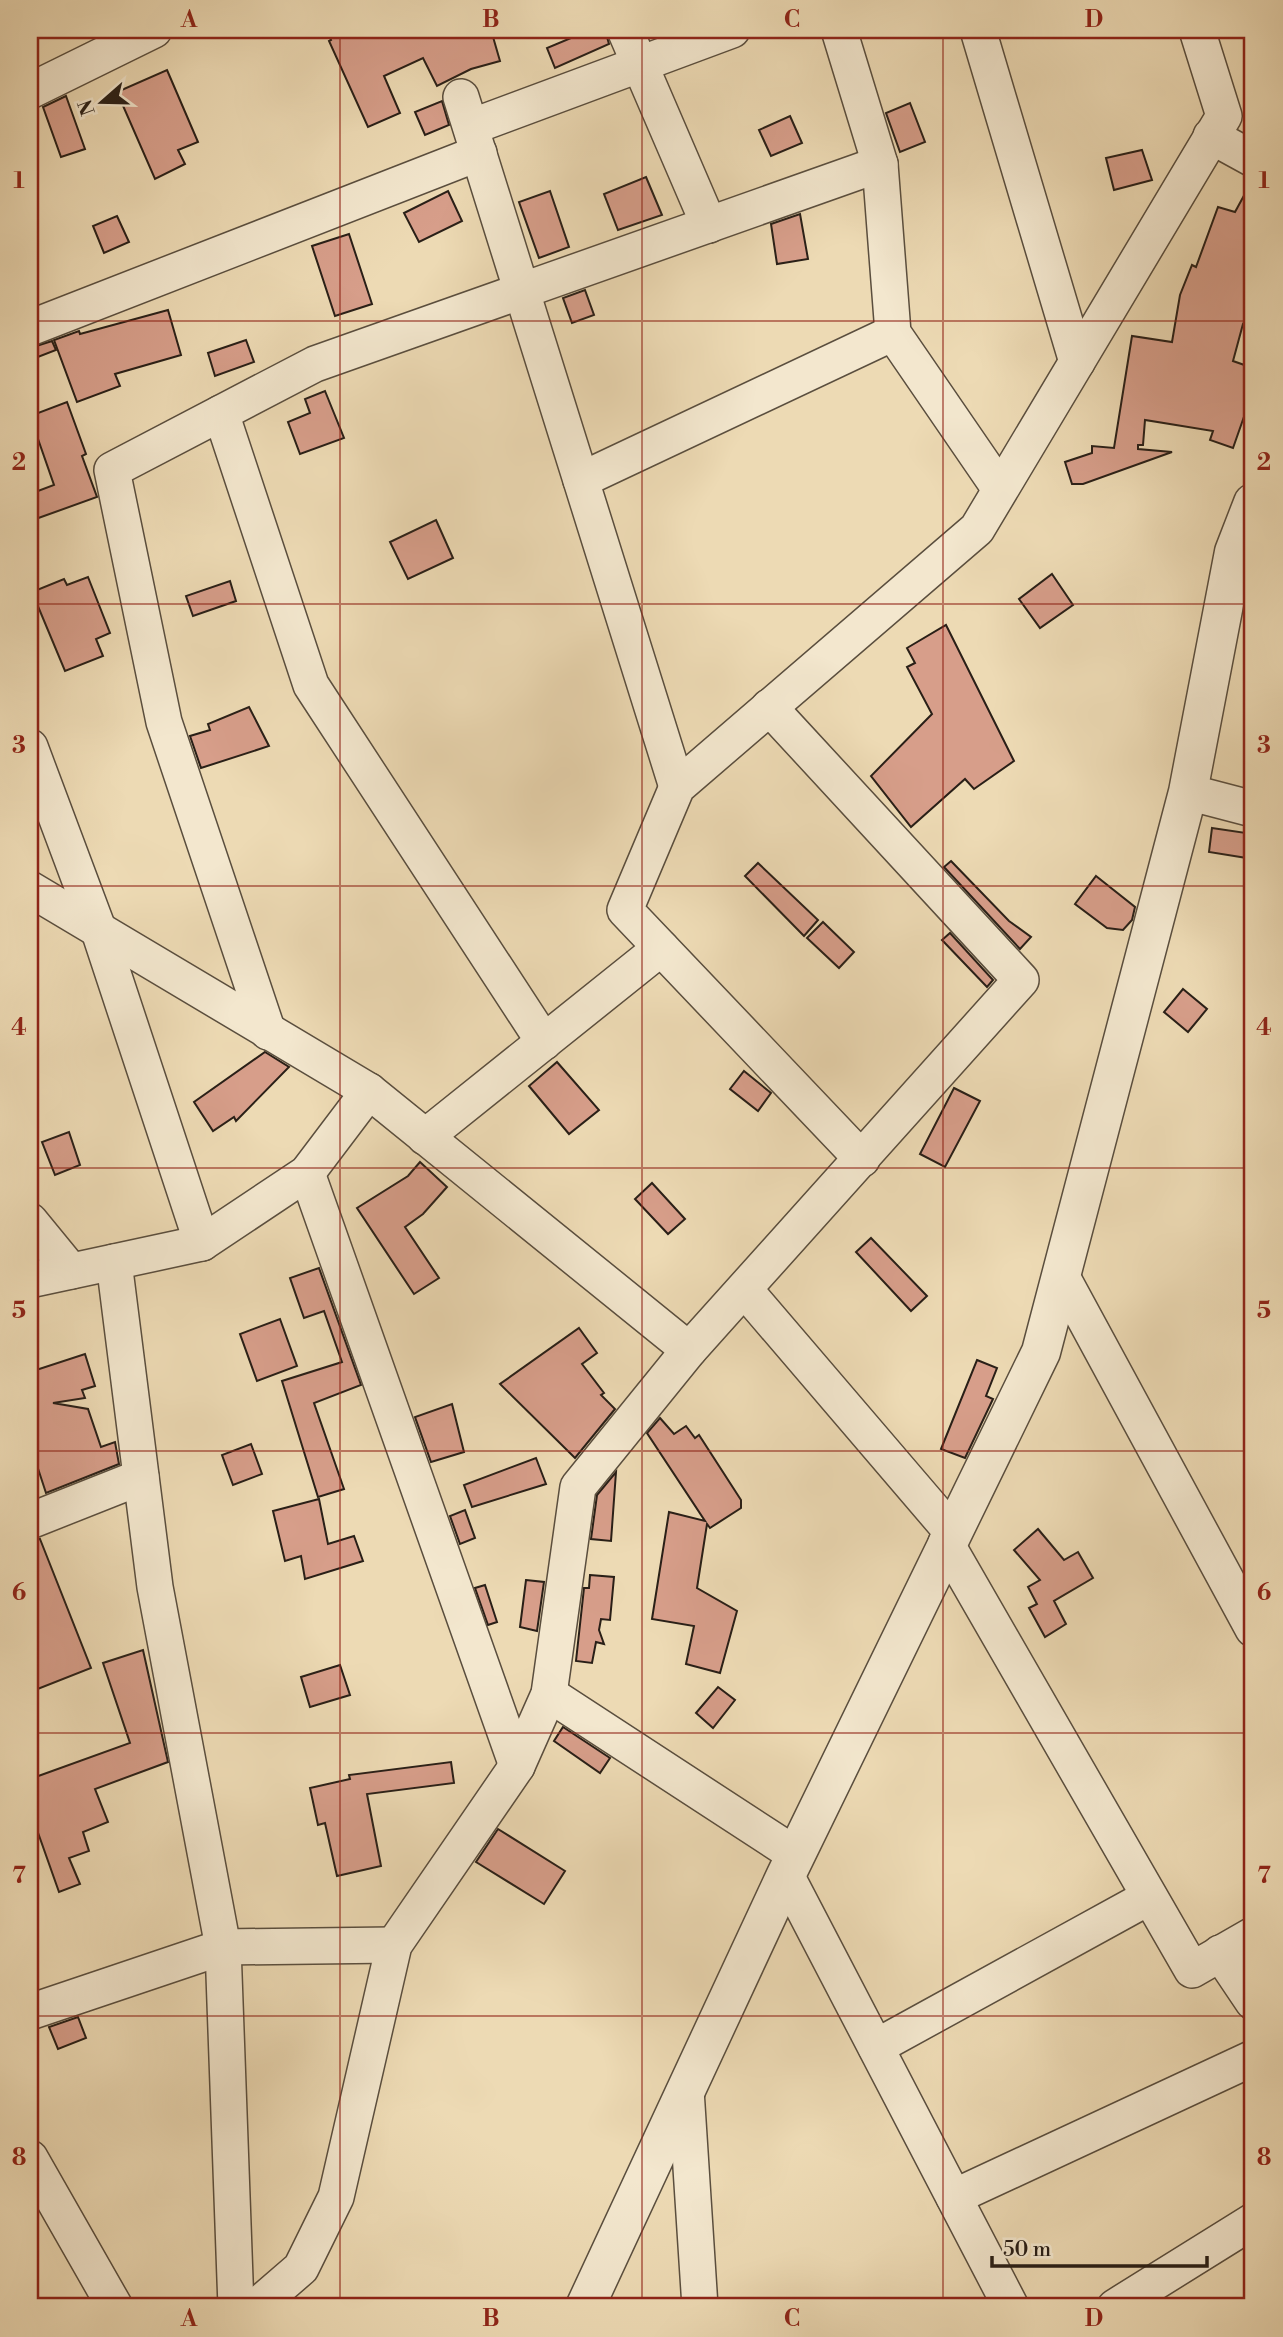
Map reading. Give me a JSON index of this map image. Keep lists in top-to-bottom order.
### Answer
{
  "scale_bar": "50 m",
  "north": "left",
  "grid": {
    "columns": [
      "A",
      "B",
      "C",
      "D"
    ],
    "rows": [
      "1",
      "2",
      "3",
      "4",
      "5",
      "6",
      "7",
      "8"
    ]
  }
}
